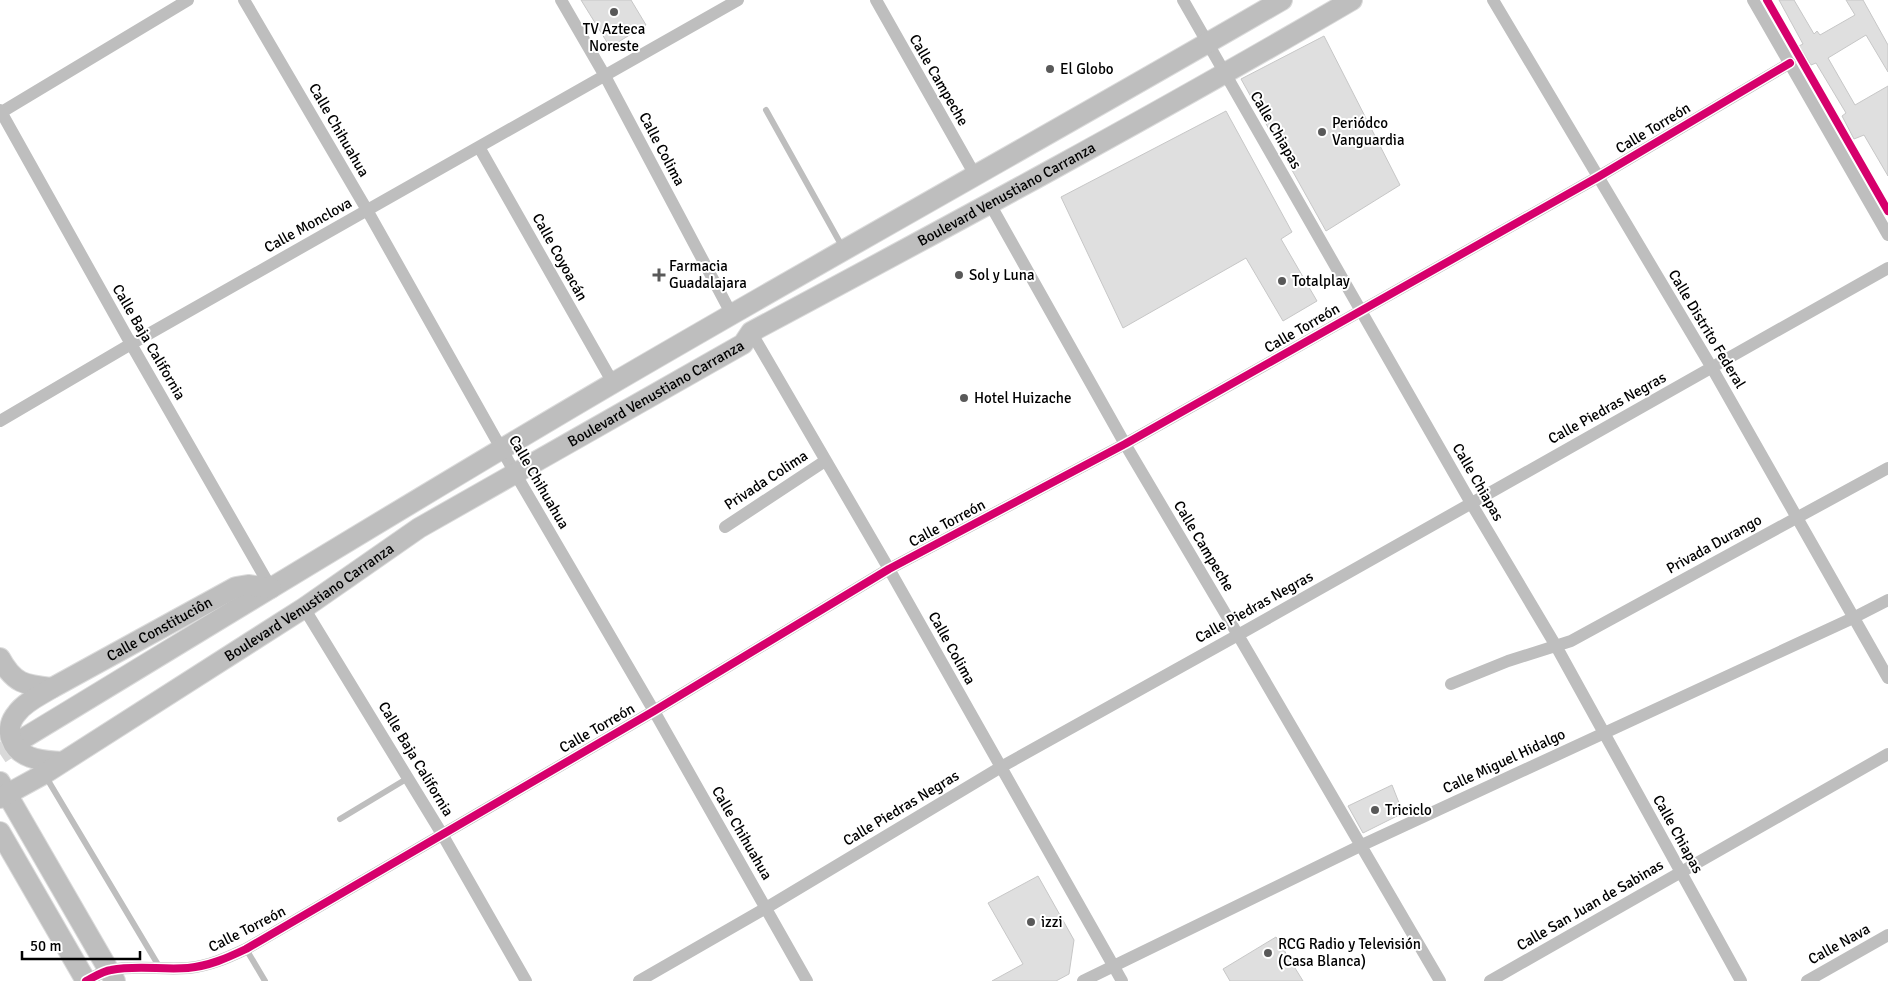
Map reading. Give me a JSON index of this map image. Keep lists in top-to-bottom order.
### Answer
{
  "streets": {
    "main road": ["Boulevard Venustiano Carranza", "Calle Constituciôn"],
    "street": [
      "Calle Campeche",
      "Calle Torreón",
      "Calle Chihuahua",
      "Calle Chiapas",
      "Calle Colima",
      "Calle Monclova",
      "Calle Coyoacán",
      "Calle Distrito Federal",
      "Calle Baja California",
      "Calle Piedras Negras",
      "Privada Colima",
      "Privada Durango",
      "Calle Miguel Hidalgo",
      "Calle San Juan de Sabinas",
      "Calle Nava"
    ]
  },
  "crossings": [
    ["Calle Campeche", "Calle Torreón"],
    ["Calle Campeche", "Boulevard Venustiano Carranza"],
    ["Calle Campeche", "Calle Piedras Negras"],
    ["Calle Campeche", "Calle Miguel Hidalgo"],
    ["Calle Torreón", "Calle Chihuahua"],
    ["Calle Torreón", "Calle Chiapas"],
    ["Calle Torreón", "Calle Colima"],
    ["Calle Torreón", "Calle Distrito Federal"],
    ["Calle Torreón", "Calle Baja California"],
    ["Calle Chihuahua", "Boulevard Venustiano Carranza"],
    ["Calle Chihuahua", "Calle Monclova"],
    ["Calle Chihuahua", "Calle Piedras Negras"],
    ["Calle Chiapas", "Boulevard Venustiano Carranza"],
    ["Calle Chiapas", "Calle Piedras Negras"],
    ["Calle Chiapas", "Privada Durango"],
    ["Calle Chiapas", "Calle Miguel Hidalgo"],
    ["Calle Chiapas", "Calle San Juan de Sabinas"],
    ["Calle Colima", "Boulevard Venustiano Carranza"],
    ["Calle Colima", "Calle Monclova"],
    ["Calle Colima", "Calle Piedras Negras"],
    ["Calle Colima", "Privada Colima"],
    ["Calle Colima", "Calle Miguel Hidalgo"],
    ["Boulevard Venustiano Carranza", "Calle Coyoacán"],
    ["Boulevard Venustiano Carranza", "Calle Baja California"],
    ["Boulevard Venustiano Carranza", "Calle Constituciôn"],
    ["Calle Monclova", "Calle Coyoacán"],
    ["Calle Monclova", "Calle Baja California"],
    ["Calle Distrito Federal", "Calle Piedras Negras"],
    ["Calle Distrito Federal", "Privada Durango"],
    ["Calle Distrito Federal", "Calle Miguel Hidalgo"],
    ["Calle Baja California", "Calle Constituciôn"]
  ],
  "places": {
    "other": [
      "TV Azteca Noreste",
      "El Globo",
      "Periódco Vanguardia",
      "Sol y Luna",
      "Totalplay",
      "Hotel Huizache",
      "Triciclo",
      "izzi",
      "RCG Radio y Televisión (Casa Blanca)"
    ],
    "health": ["Farmacia Guadalajara"]
  },
  "scale_bar": "50 m"
}
